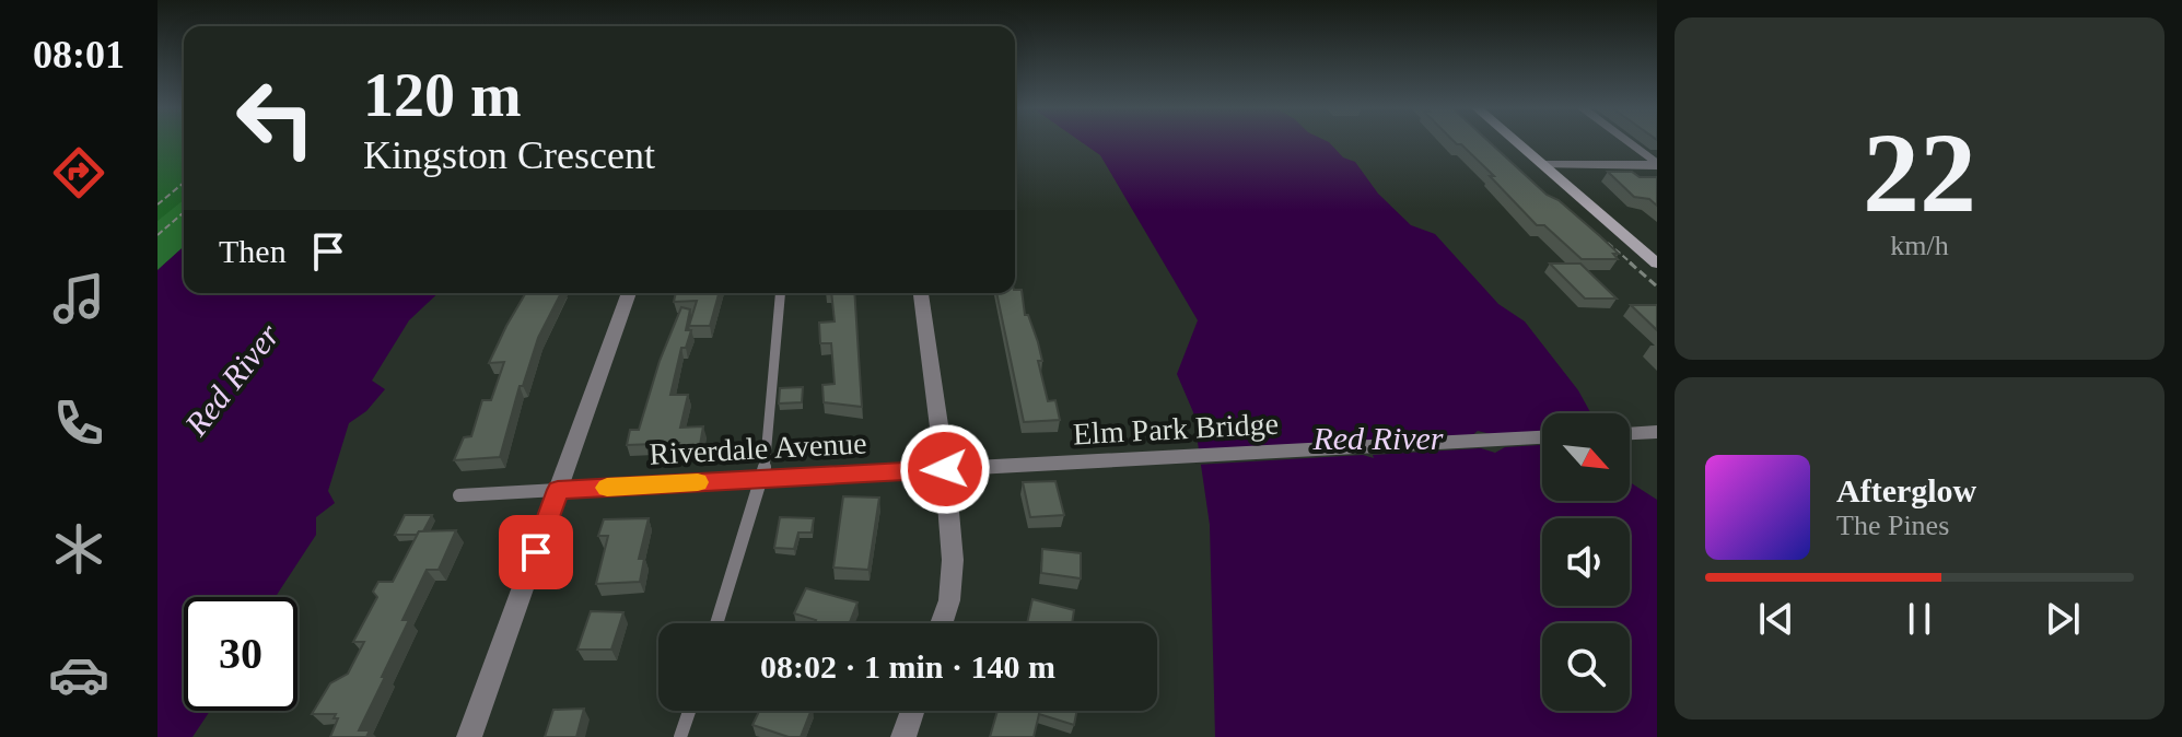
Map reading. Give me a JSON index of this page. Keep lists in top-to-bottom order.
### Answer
{
  "streets": {
    "street": ["Elm Park Bridge", "Riverdale Avenue"]
  },
  "crossings": [
    ["Elm Park Bridge", "Riverdale Avenue"]
  ],
  "water": ["Red River"],
  "north": "bottom right",
  "page": {
    "tabs": "08:01",
    "tile": ["22", "km/h"],
    "turn": ["120 m", "Kingston Crescent"],
    "then": "Then",
    "song": ["Afterglow", "The Pines"],
    "limit": "30",
    "trip": "08:02 · 1 min · 140 m"
  }
}
